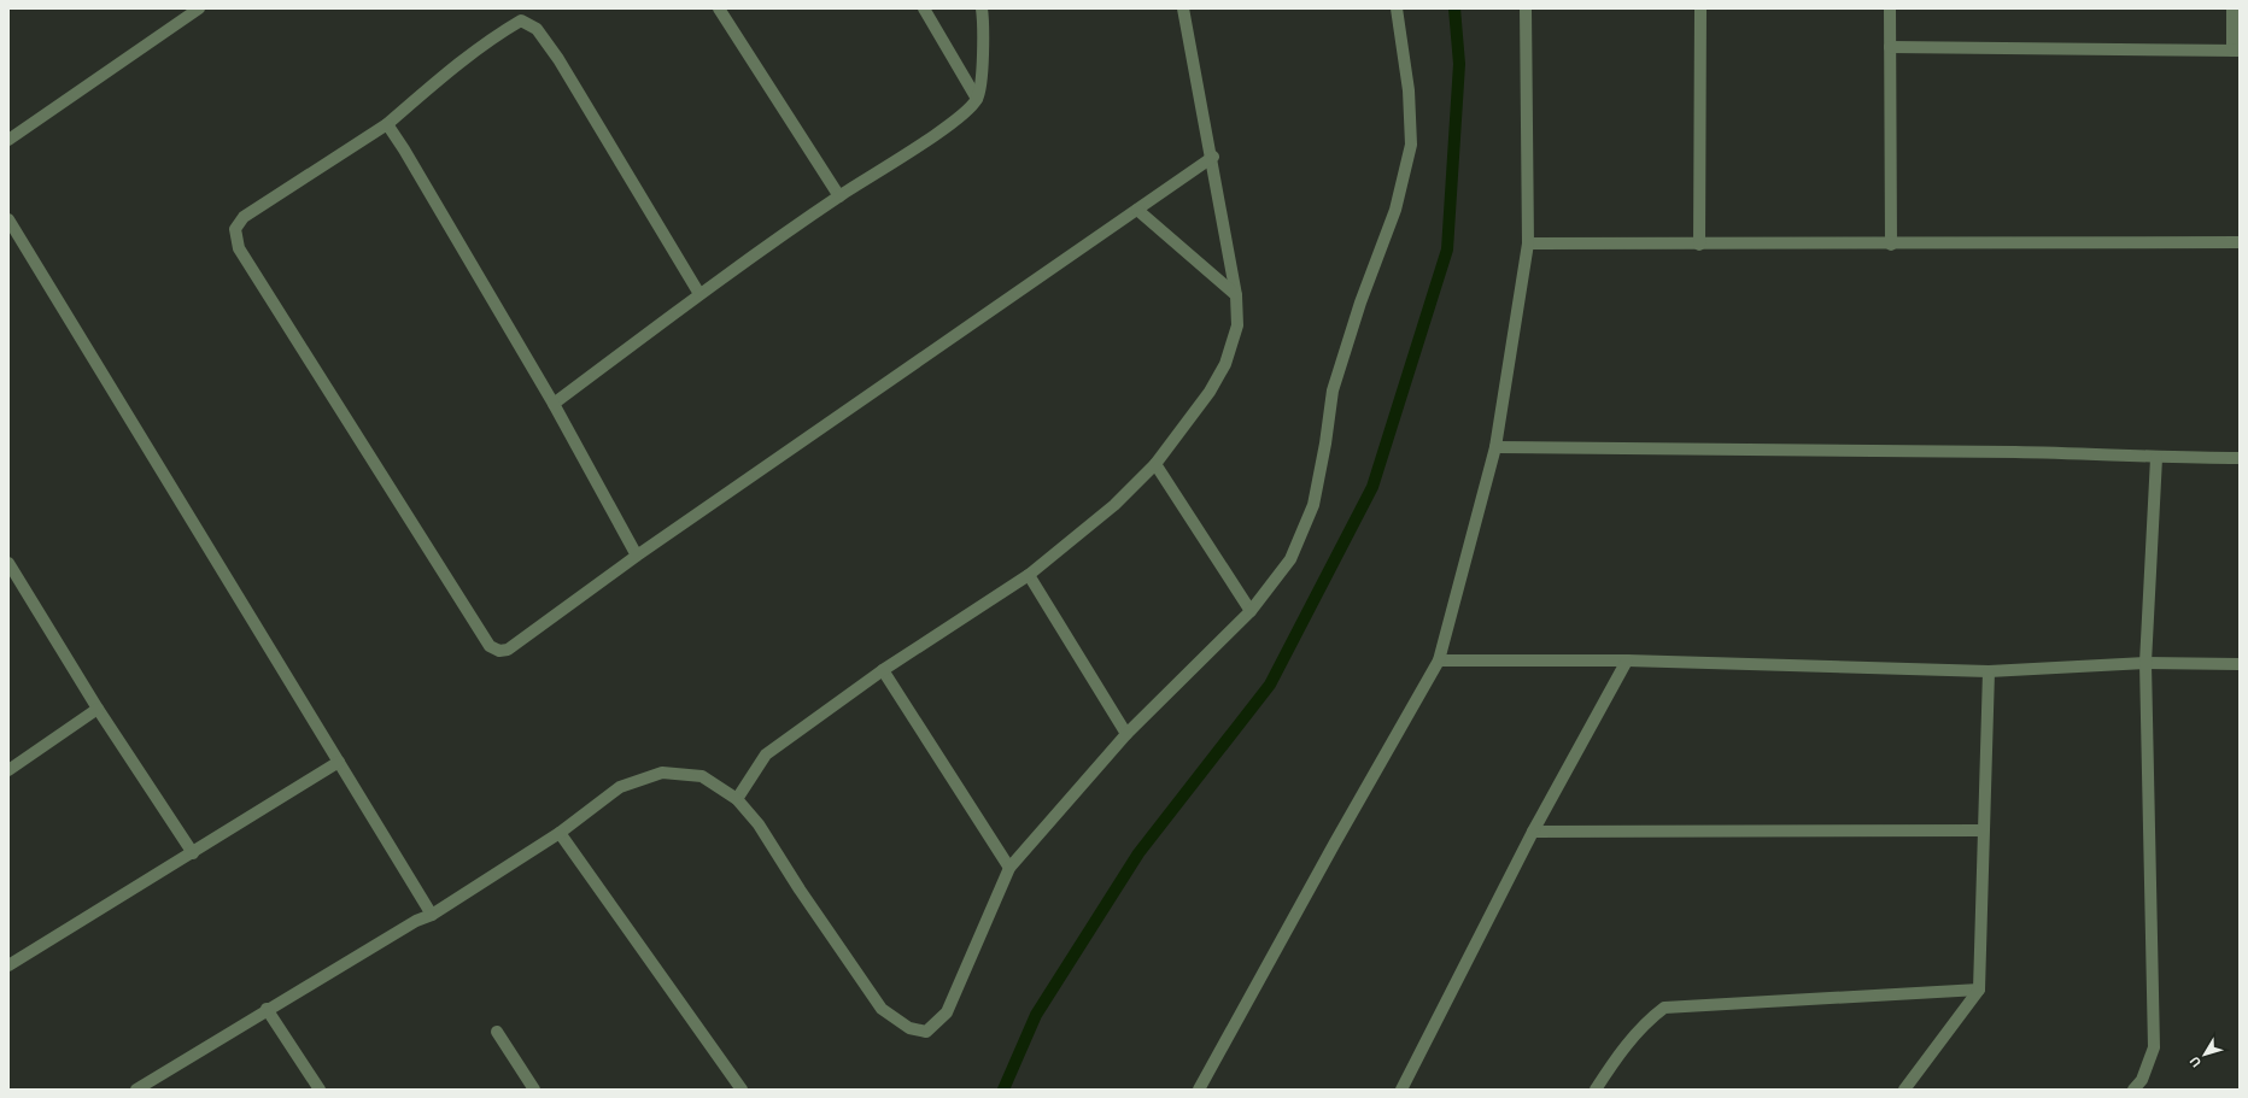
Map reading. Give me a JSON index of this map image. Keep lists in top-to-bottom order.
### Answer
{
  "north": "bottom left"
}
